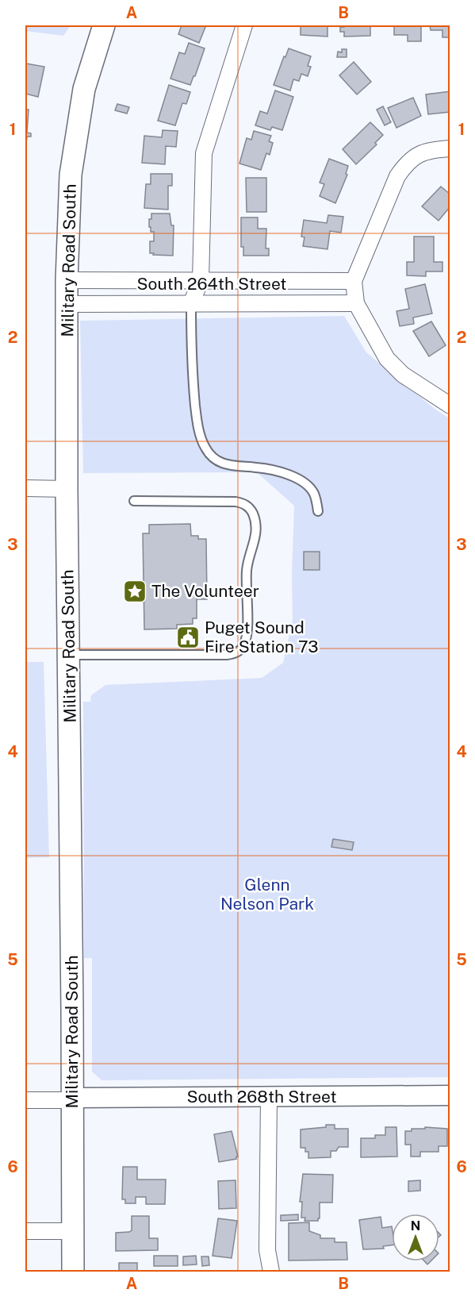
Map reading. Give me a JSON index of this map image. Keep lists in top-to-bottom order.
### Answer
{
  "streets": {
    "main road": ["Military Road South"],
    "street": ["South 264th Street", "South 268th Street"]
  },
  "crossings": [
    ["Military Road South", "South 264th Street"],
    ["Military Road South", "South 268th Street"]
  ],
  "parks": ["Glenn Nelson Park"],
  "places": {
    "place": ["The Volunteer"],
    "public building": ["Puget Sound Fire Station 73"]
  },
  "north": "top",
  "grid": {
    "columns": ["A", "B"],
    "rows": [
      "1",
      "2",
      "3",
      "4",
      "5",
      "6"
    ]
  }
}
